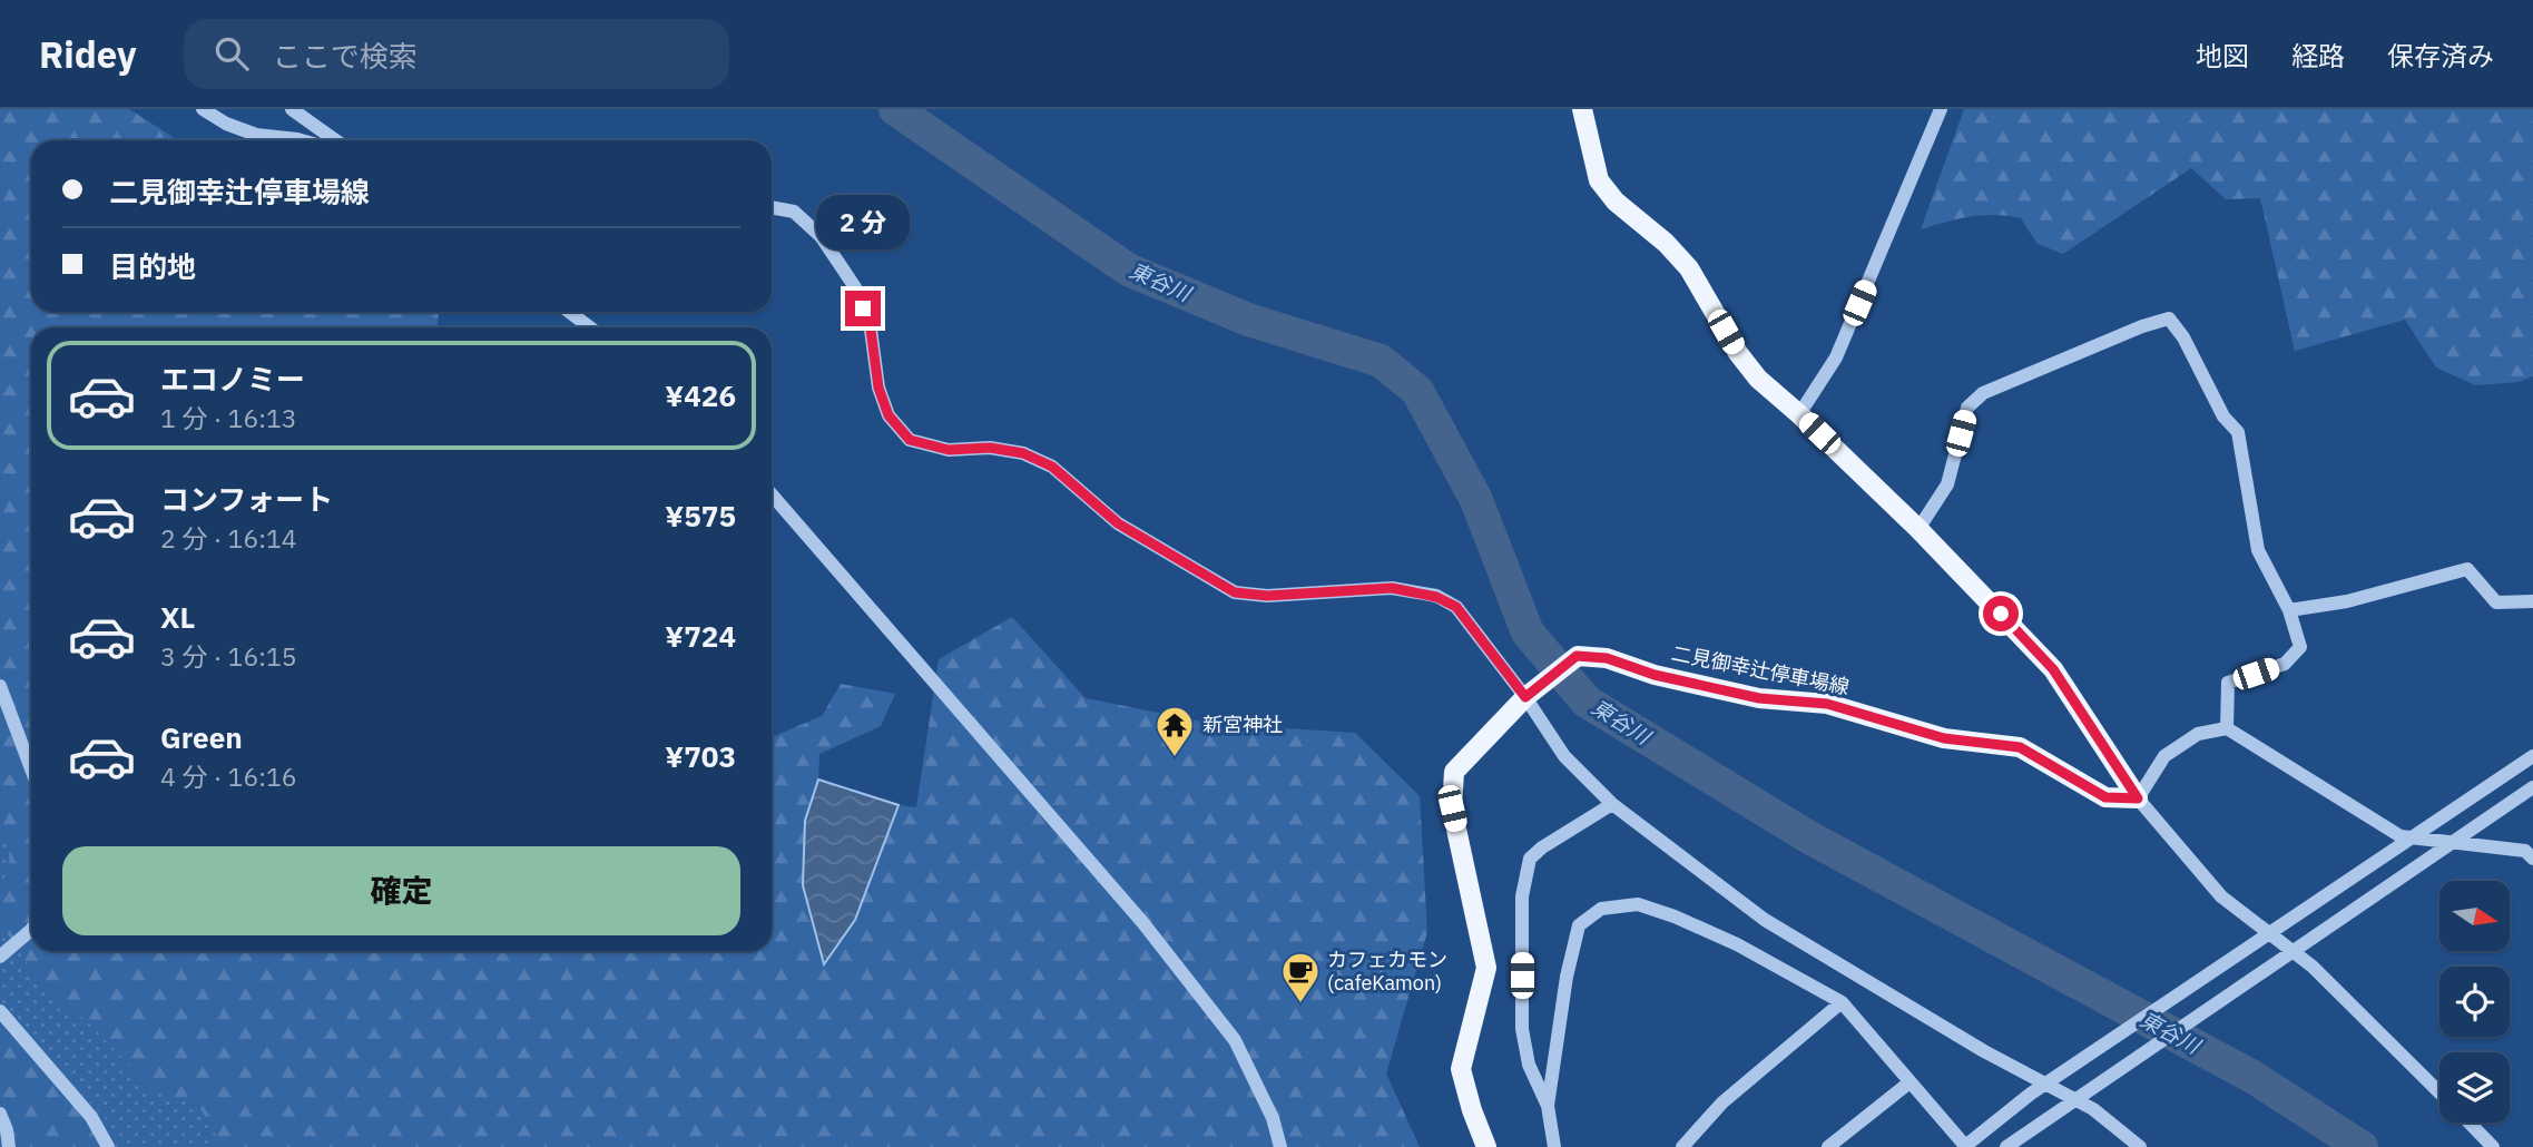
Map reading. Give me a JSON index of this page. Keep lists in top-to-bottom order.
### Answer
{
  "streets": {
    "main road": ["二見御幸辻停車場線"]
  },
  "water": ["東谷川"],
  "places": {
    "temple": ["新宮神社"],
    "cafe": ["カフェカモン (cafeKamon)"]
  },
  "north": "right",
  "page": {
    "header": "Ridey",
    "search": "ここで検索",
    "nav": ["地図", "経路", "保存済み"],
    "banner": ["二見御幸辻停車場線", "目的地"],
    "bubble": "2 分",
    "list": [
      {
        "name": "エコノミー",
        "note": "1 分 · 16:13",
        "value": "¥426"
      },
      {
        "name": "コンフォート",
        "note": "2 分 · 16:14",
        "value": "¥575"
      },
      {
        "name": "XL",
        "note": "3 分 · 16:15",
        "value": "¥724"
      },
      {
        "name": "Green",
        "note": "4 分 · 16:16",
        "value": "¥703"
      }
    ],
    "buttons": "確定"
  }
}
